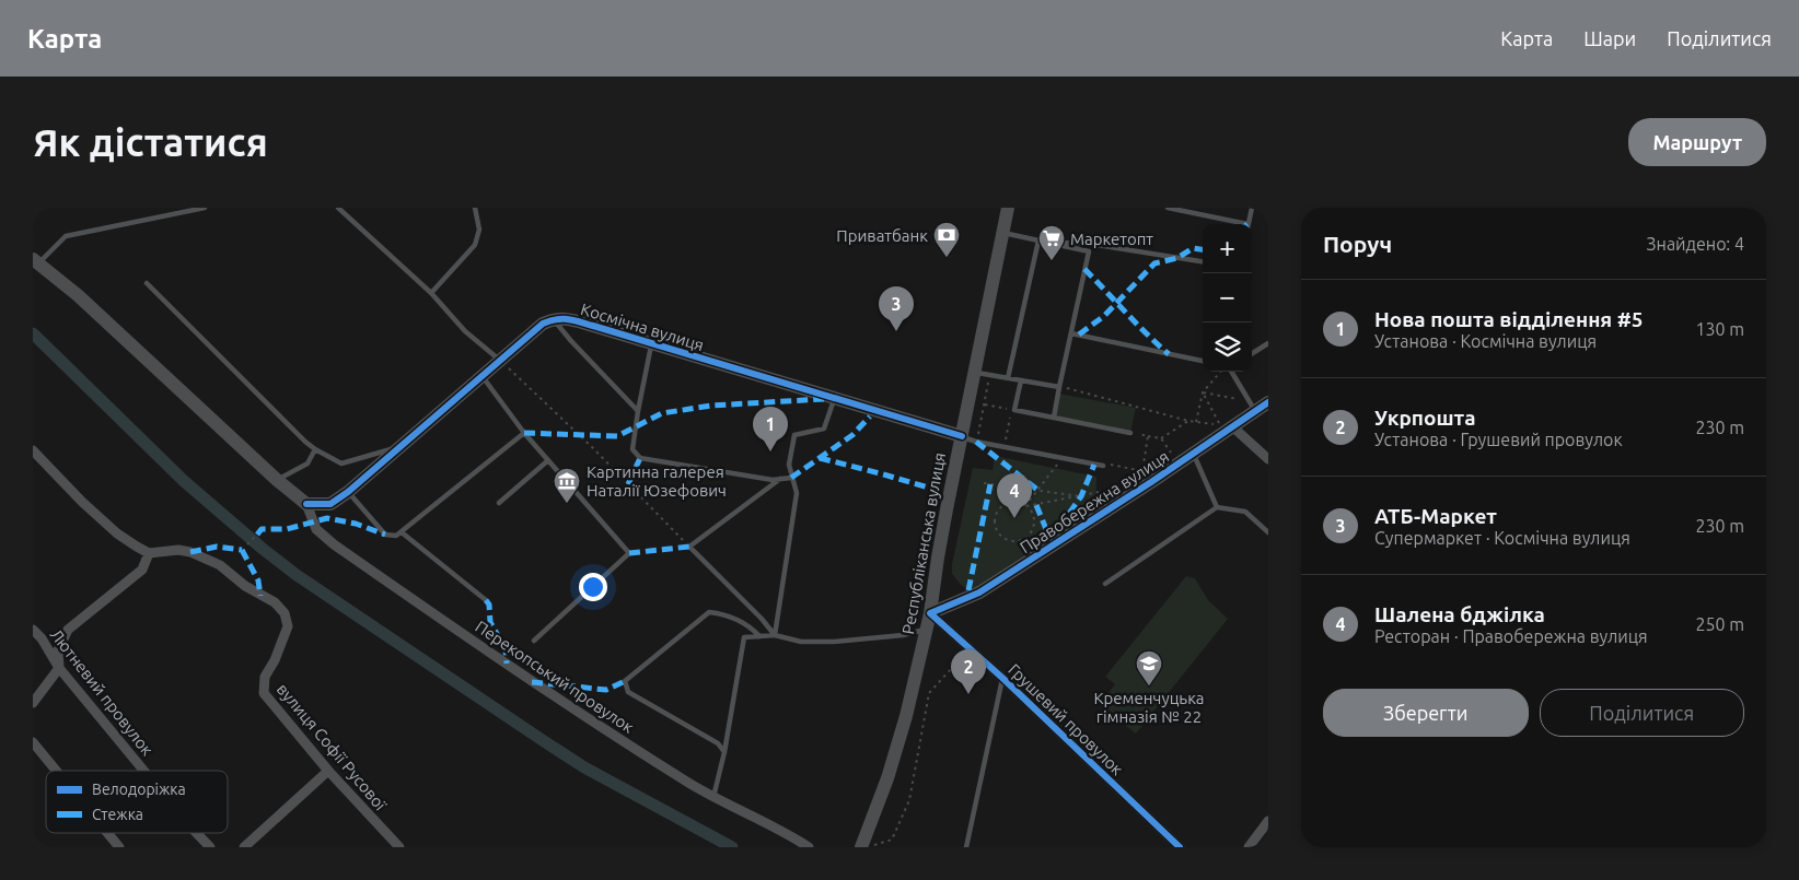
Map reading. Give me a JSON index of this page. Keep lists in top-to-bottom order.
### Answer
{
  "streets": {
    "street": [
      "Космічна вулиця",
      "Правобережна вулиця",
      "Республіканська вулиця",
      "Перекопський провулок",
      "Лютневий провулок",
      "Грушевий провулок",
      "вулиця Софії Русової"
    ]
  },
  "crossings": [
    ["Космічна вулиця", "Республіканська вулиця"],
    ["Правобережна вулиця", "Республіканська вулиця"],
    ["Правобережна вулиця", "Грушевий провулок"],
    ["Республіканська вулиця", "Грушевий провулок"]
  ],
  "places": {
    "bank": ["Приватбанк"],
    "supermarket": ["Маркетопт"],
    "museum": ["Картинна галерея Наталії Юзефович"],
    "school or university": ["Кременчуцька гімназія № 22"]
  },
  "legend": ["Велодоріжка", "Стежка"],
  "page": {
    "header": "Карта",
    "nav": ["Карта", "Шари", "Поділитися"],
    "buttons": [
      "Маршрут",
      ["Зберегти", "Поділитися"]
    ],
    "title": "Як дістатися",
    "heading": ["Поруч", "Знайдено: 4"],
    "map_buttons": ["+", "−"],
    "list": [
      {
        "mark": "1",
        "name": "Нова пошта відділення #5",
        "note": "Установа · Космічна вулиця",
        "value": "130 m"
      },
      {
        "mark": "2",
        "name": "Укрпошта",
        "note": "Установа · Грушевий провулок",
        "value": "230 m"
      },
      {
        "mark": "3",
        "name": "АТБ-Маркет",
        "note": "Супермаркет · Космічна вулиця",
        "value": "230 m"
      },
      {
        "mark": "4",
        "name": "Шалена бджілка",
        "note": "Ресторан · Правобережна вулиця",
        "value": "250 m"
      }
    ],
    "pins": [
      "3",
      "1",
      "4",
      "2"
    ]
  }
}
